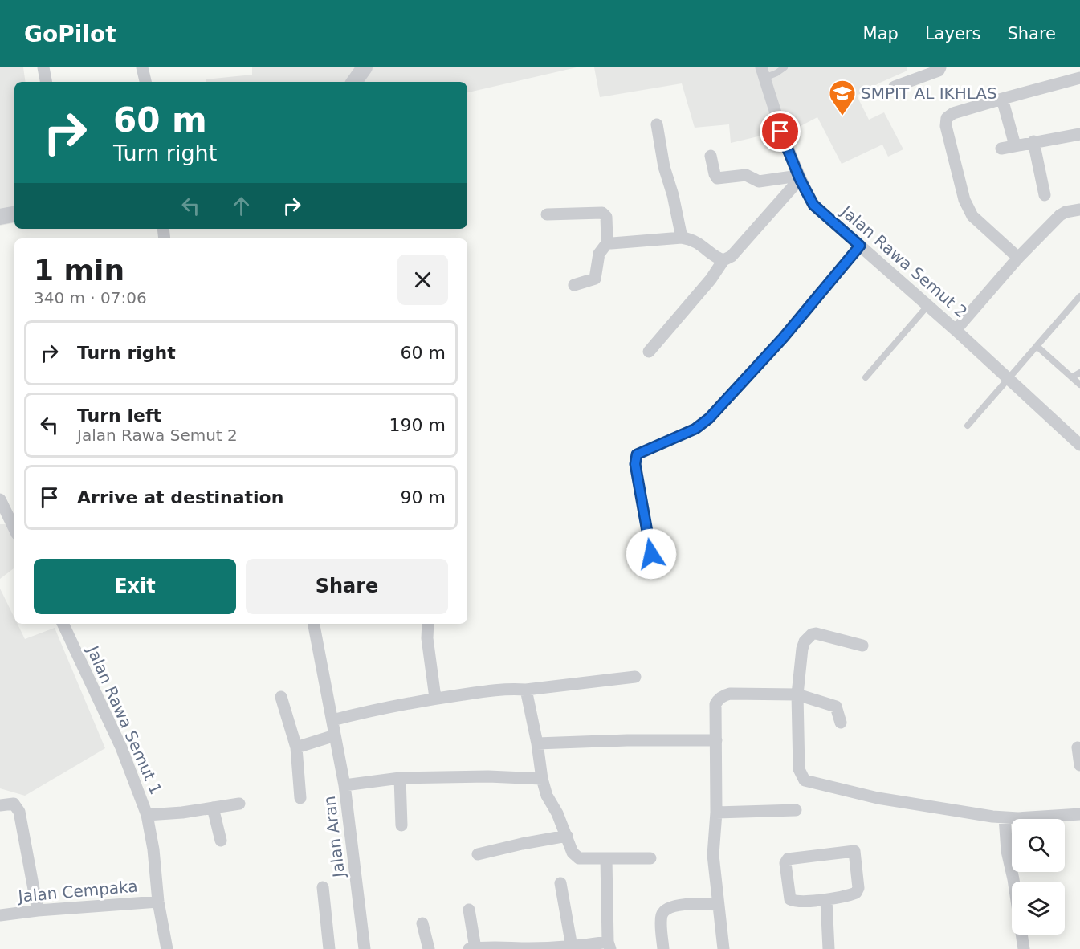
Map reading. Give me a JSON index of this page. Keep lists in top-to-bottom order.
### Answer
{
  "streets": {
    "street": [
      "Jalan Rawa Semut 2",
      "Jalan Rawa Semut 1",
      "Jalan Aran",
      "Jalan Cempaka"
    ]
  },
  "crossings": [
    ["Jalan Rawa Semut 1", "Jalan Cempaka"]
  ],
  "places": {
    "school or university": ["SMPIT AL IKHLAS"]
  },
  "page": {
    "header": "GoPilot",
    "nav": ["Map", "Layers", "Share"],
    "turn": ["60 m", "Turn right"],
    "heading": ["1 min", "340 m · 07:06"],
    "list": [
      {
        "name": "Turn right",
        "value": "60 m"
      },
      {
        "name": "Turn left",
        "note": "Jalan Rawa Semut 2",
        "value": "190 m"
      },
      {
        "name": "Arrive at destination",
        "value": "90 m"
      }
    ],
    "buttons": ["Exit", "Share"]
  }
}
